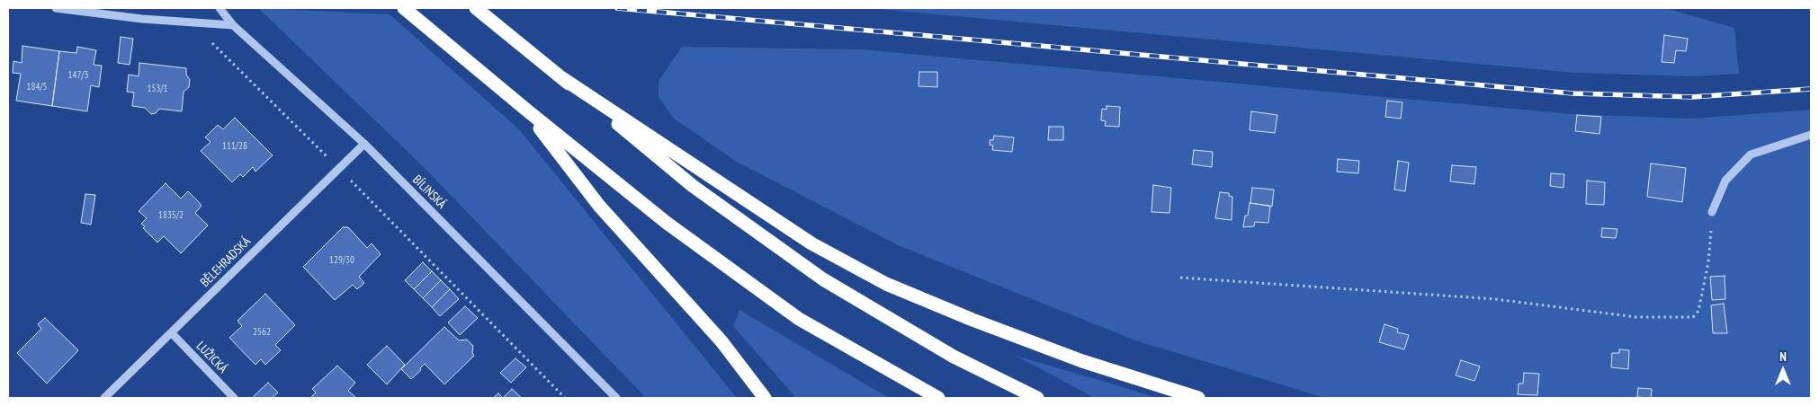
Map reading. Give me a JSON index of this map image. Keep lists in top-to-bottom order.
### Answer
{
  "streets": {
    "street": ["BÍLINSKÁ", "BĚLEHRADSKÁ", "LUŽICKÁ"]
  },
  "crossings": [
    ["BÍLINSKÁ", "BĚLEHRADSKÁ"],
    ["BĚLEHRADSKÁ", "LUŽICKÁ"]
  ],
  "house_numbers": [
    "147/3",
    "184/5",
    "153/1",
    "111/28",
    "1835/2",
    "129/30",
    "2562"
  ],
  "north": "top"
}
